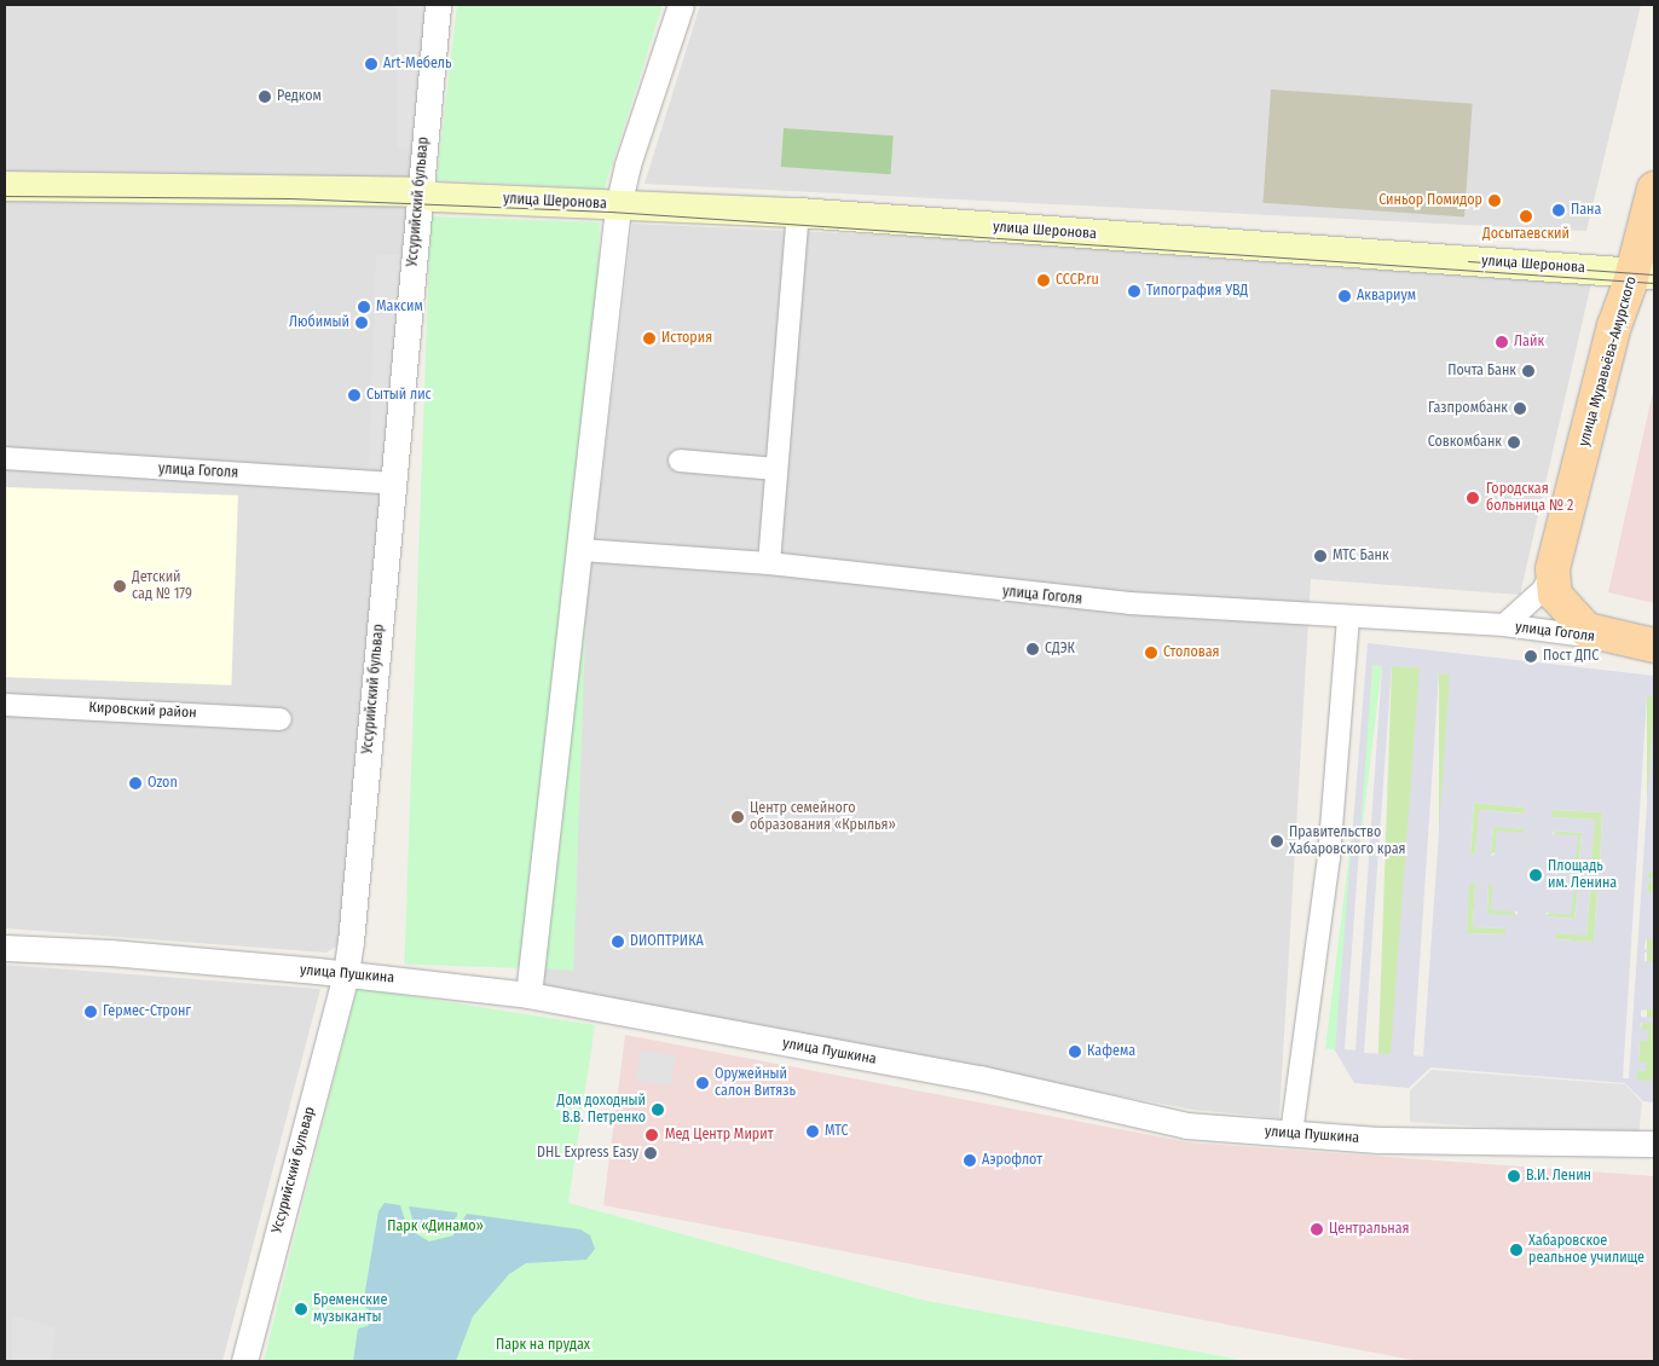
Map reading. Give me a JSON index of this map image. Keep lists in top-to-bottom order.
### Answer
{
  "streets": {
    "main road": ["улица Шеронова", "улица Муравьёва-Амурского"],
    "street": [
      "Уссурийский бульвар",
      "улица Гоголя",
      "Кировский район",
      "улица Пушкина"
    ]
  },
  "crossings": [
    ["Уссурийский бульвар", "улица Шеронова"],
    ["Уссурийский бульвар", "улица Гоголя"],
    ["Уссурийский бульвар", "улица Пушкина"],
    ["улица Шеронова", "улица Муравьёва-Амурского"],
    ["улица Муравьёва-Амурского", "улица Гоголя"]
  ],
  "parks": ["Парк «Динамо»", "Парк на прудах"],
  "places": [
    "Art-Мебель",
    "Редком",
    "Синьор Помидор",
    "Пана",
    "Досытаевский",
    "СССР.ru",
    "Типография УВД",
    "Аквариум",
    "Максим",
    "Любимый",
    "История",
    "Лайк",
    "Почта Банк",
    "Сытый лис",
    "Газпромбанк",
    "Совкомбанк",
    "Городская больница № 2",
    "МТС Банк",
    "Детский сад № 179",
    "СДЭК",
    "Столовая",
    "Пост ДПС",
    "Ozon",
    "Центр семейного образования «Крылья»",
    "Правительство Хабаровского края",
    "Площадь им. Ленина",
    "DИОПТРИКА",
    "Гермес-Стронг",
    "Кафема",
    "Оружейный салон Витязь",
    "Дом доходный В.В. Петренко",
    "МТС",
    "Мед Центр Мирит",
    "DHL Express Easy",
    "Аэрофлот",
    "В.И. Ленин",
    "Центральная",
    "Хабаровское реальное училище",
    "Бременские музыканты"
  ]
}
